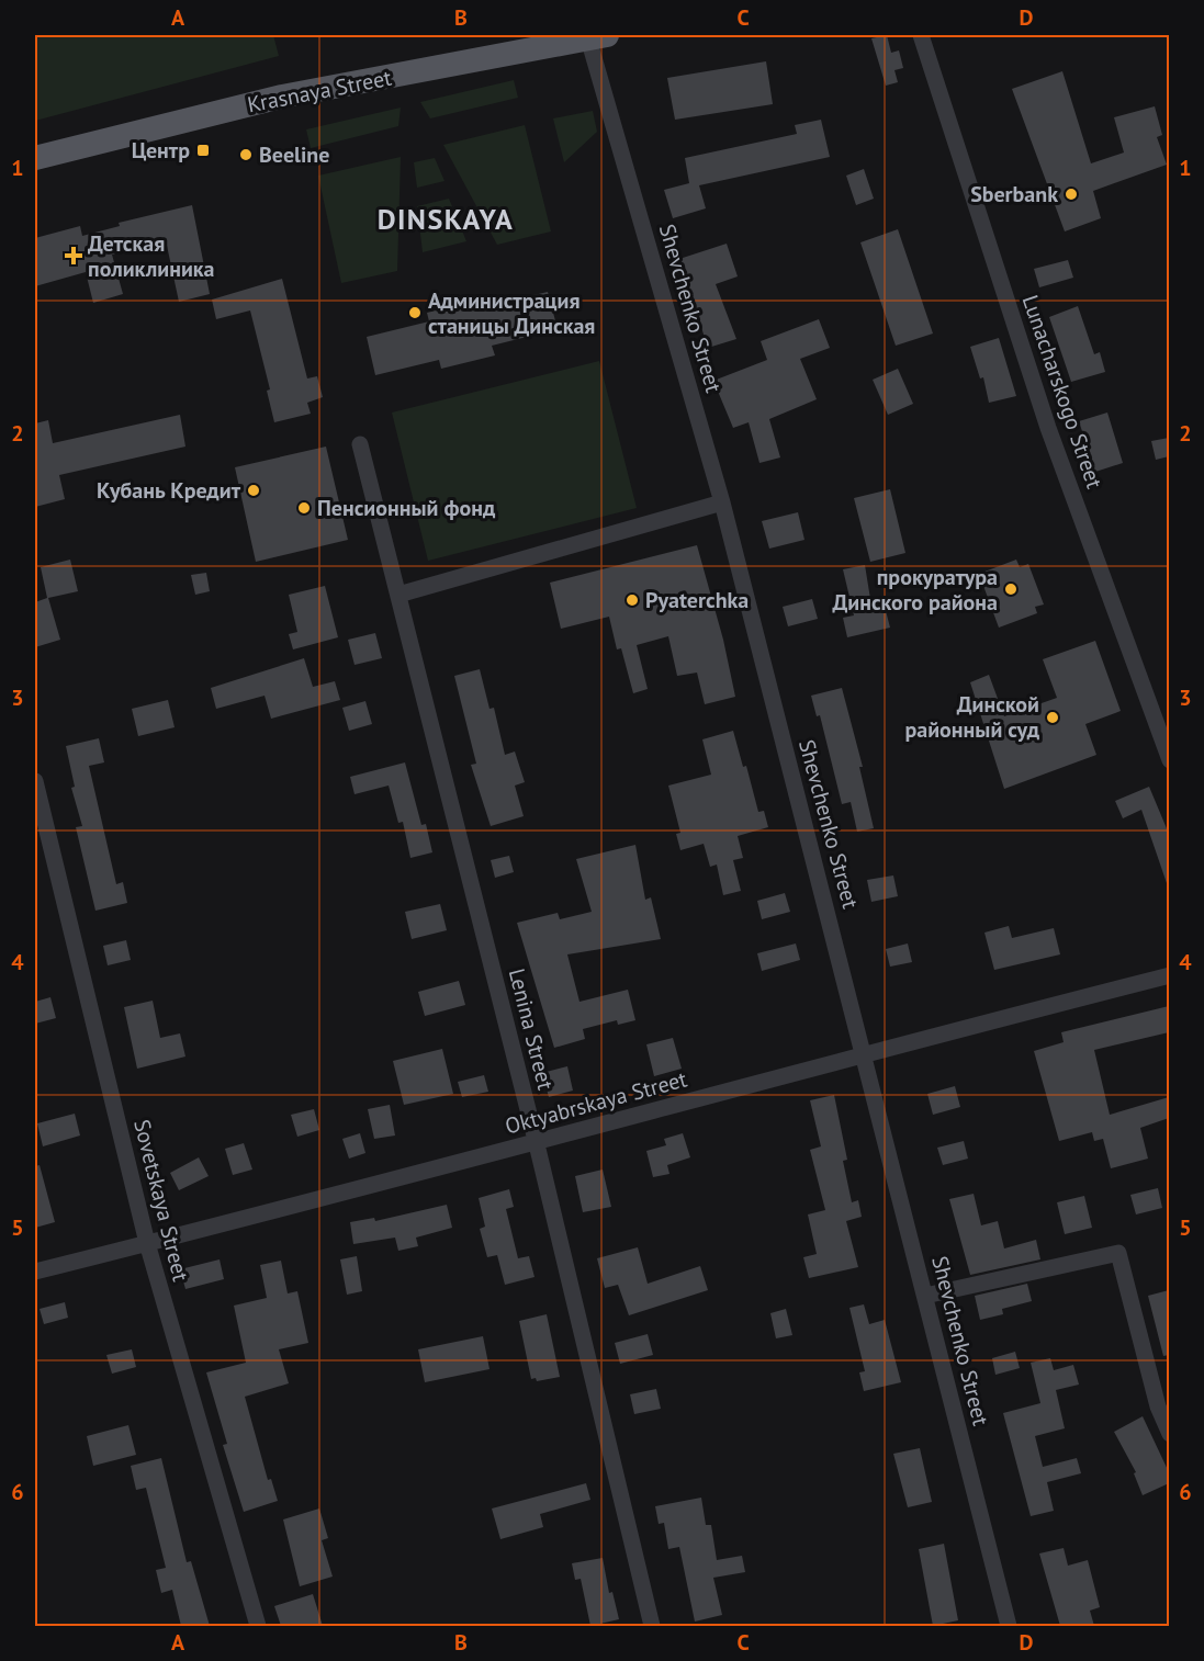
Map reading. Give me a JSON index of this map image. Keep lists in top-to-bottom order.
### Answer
{
  "streets": {
    "main road": ["Krasnaya Street"],
    "street": [
      "Shevchenko Street",
      "Lunacharskogo Street",
      "Lenina Street",
      "Oktyabrskaya Street",
      "Sovetskaya Street"
    ]
  },
  "crossings": [
    ["Krasnaya Street", "Shevchenko Street"],
    ["Shevchenko Street", "Oktyabrskaya Street"],
    ["Lenina Street", "Oktyabrskaya Street"],
    ["Oktyabrskaya Street", "Sovetskaya Street"]
  ],
  "districts": ["DINSKAYA"],
  "places": {
    "transit": ["Центр"],
    "other": [
      "Beeline",
      "Sberbank",
      "Администрация станицы Динская",
      "Кубань Кредит",
      "Пенсионный фонд",
      "прокуратура Динского района",
      "Pyaterchka",
      "Динской районный суд"
    ],
    "health": ["Детская поликлиника"]
  },
  "grid": {
    "columns": [
      "A",
      "B",
      "C",
      "D"
    ],
    "rows": [
      "1",
      "2",
      "3",
      "4",
      "5",
      "6"
    ]
  }
}
